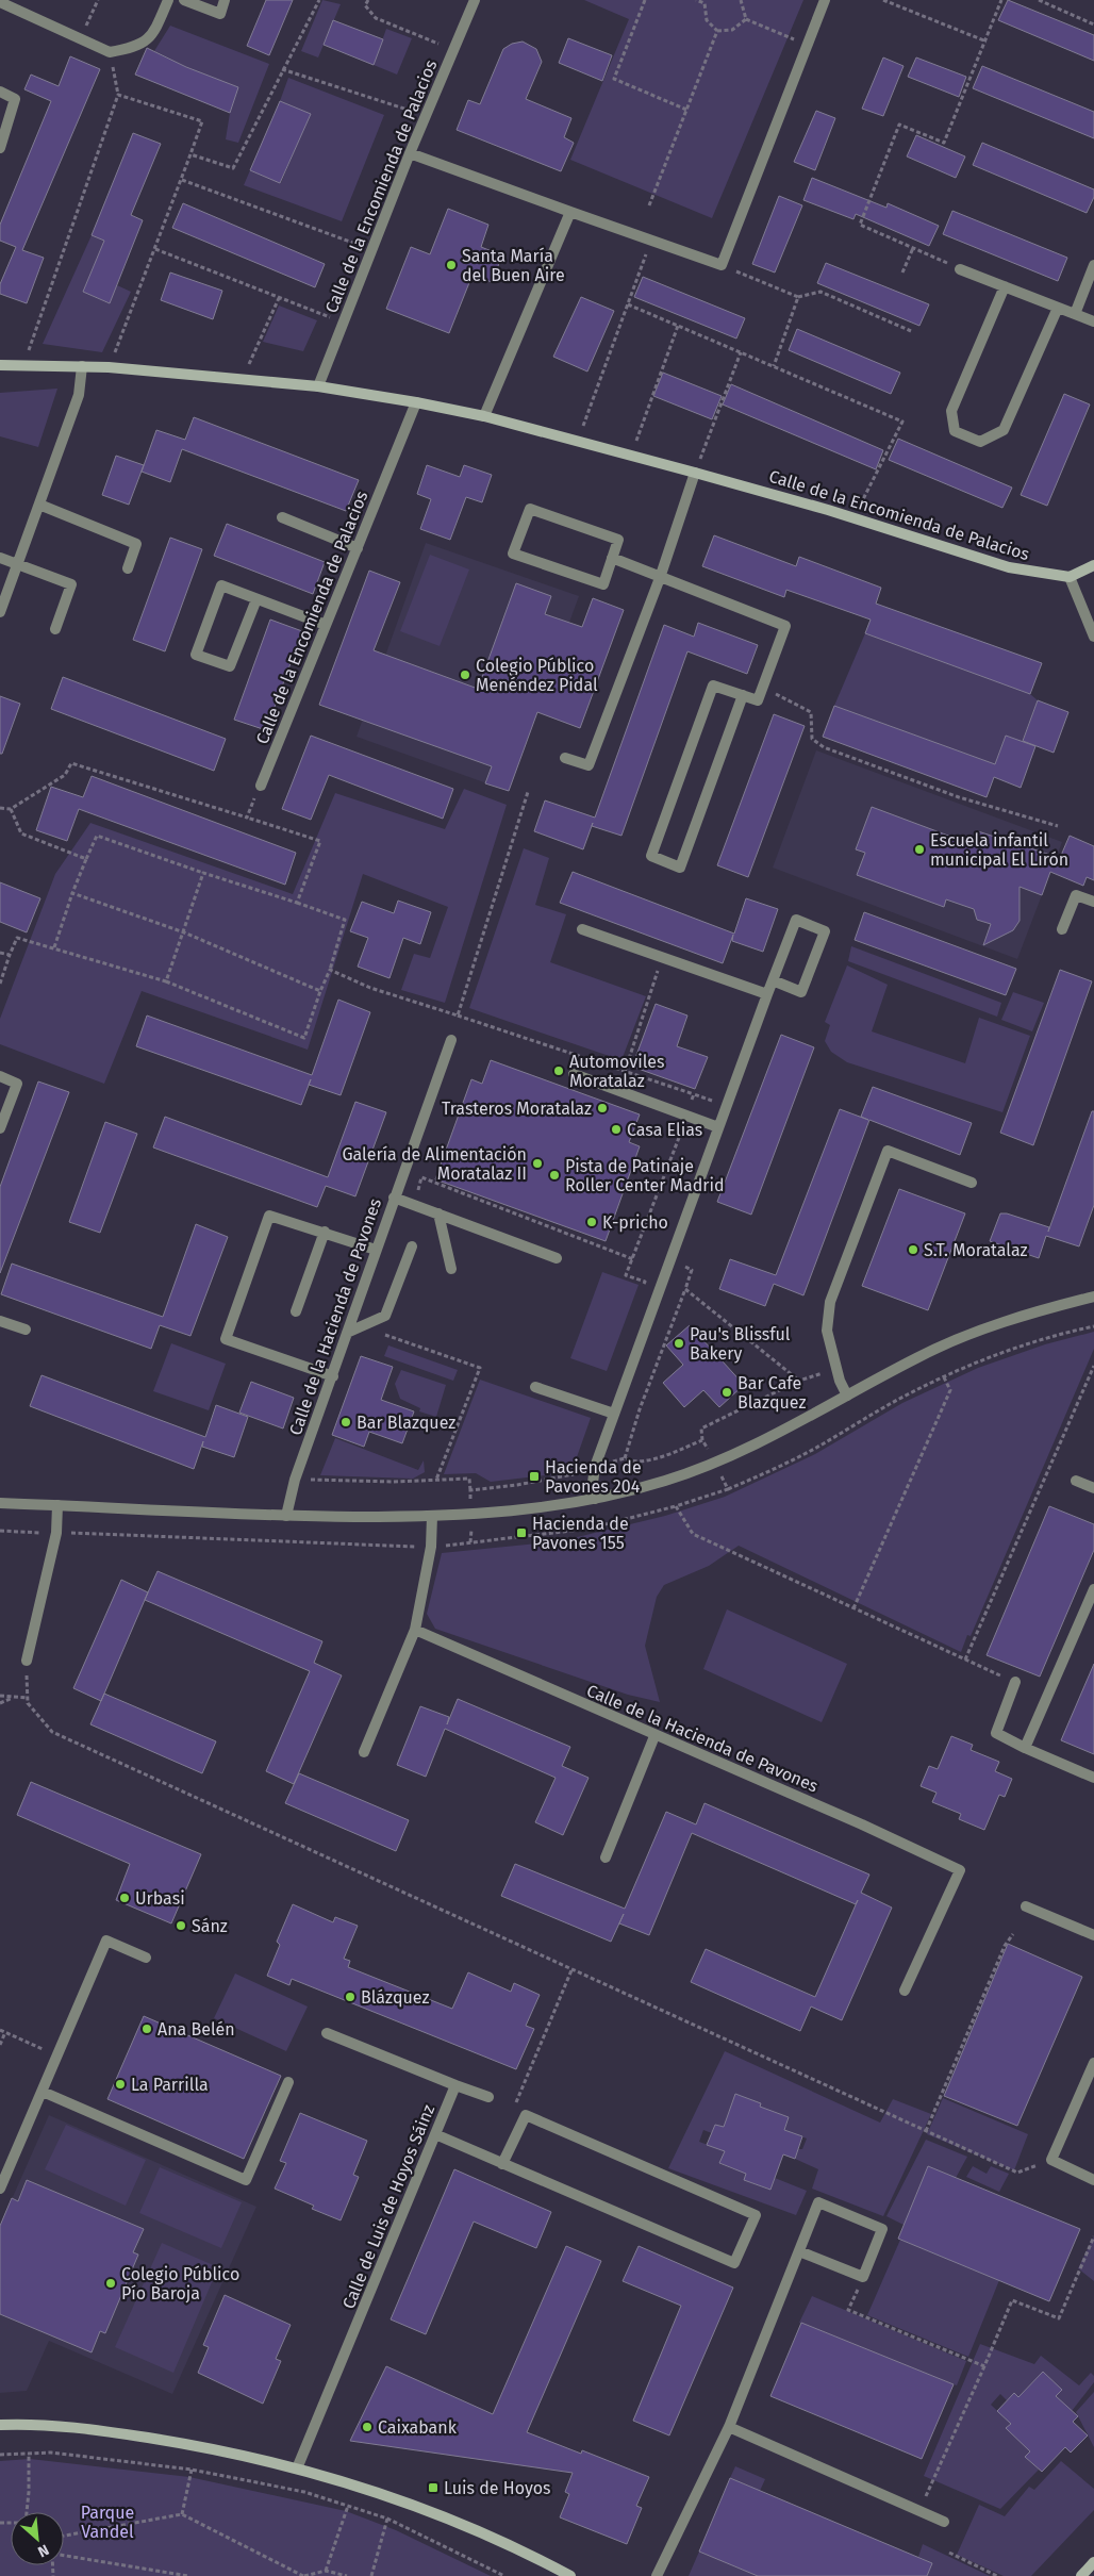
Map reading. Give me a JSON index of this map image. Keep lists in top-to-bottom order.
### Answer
{
  "streets": {
    "street": ["Calle de la Encomienda de Palacios", "Calle de la Hacienda de Pavones", "Calle de Luis de Hoyos Sáinz"]
  },
  "parks": ["Parque Vandel"],
  "places": {
    "other": [
      "Santa María del Buen Aire",
      "Colegio Público Menéndez Pidal",
      "Escuela infantil municipal El Lirón",
      "Automoviles Moratalaz",
      "Trasteros Moratalaz",
      "Casa Elias",
      "Galería de Alimentación Moratalaz II",
      "Pista de Patinaje Roller Center Madrid",
      "K-pricho",
      "S.T. Moratalaz",
      "Pau's Blissful Bakery",
      "Bar Cafe Blazquez",
      "Bar Blazquez",
      "Urbasi",
      "Sánz",
      "Blázquez",
      "Ana Belén",
      "La Parrilla",
      "Colegio Público Pío Baroja",
      "Caixabank"
    ],
    "transit": ["Hacienda de Pavones 204", "Hacienda de Pavones 155", "Luis de Hoyos"]
  },
  "north": "bottom right"
}
